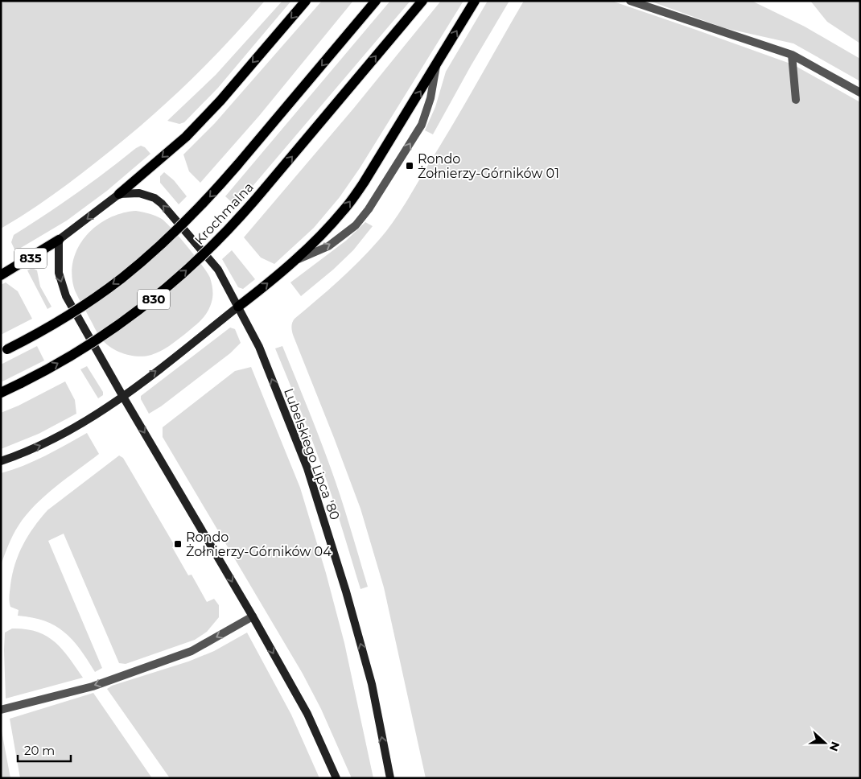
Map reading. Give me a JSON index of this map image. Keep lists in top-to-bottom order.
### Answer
{
  "streets": {
    "main road": [
      "Krochmalna",
      "835",
      "830",
      "Lubelskiego Lipca '80"
    ]
  },
  "crossings": [
    ["835", "Lubelskiego Lipca '80"]
  ],
  "one_way": ["Lubelskiego Lipca '80"],
  "places": {
    "transit": ["Rondo Żołnierzy-Górników 01", "Rondo Żołnierzy-Górników 04"]
  },
  "scale_bar": "20 m",
  "north": "right"
}
